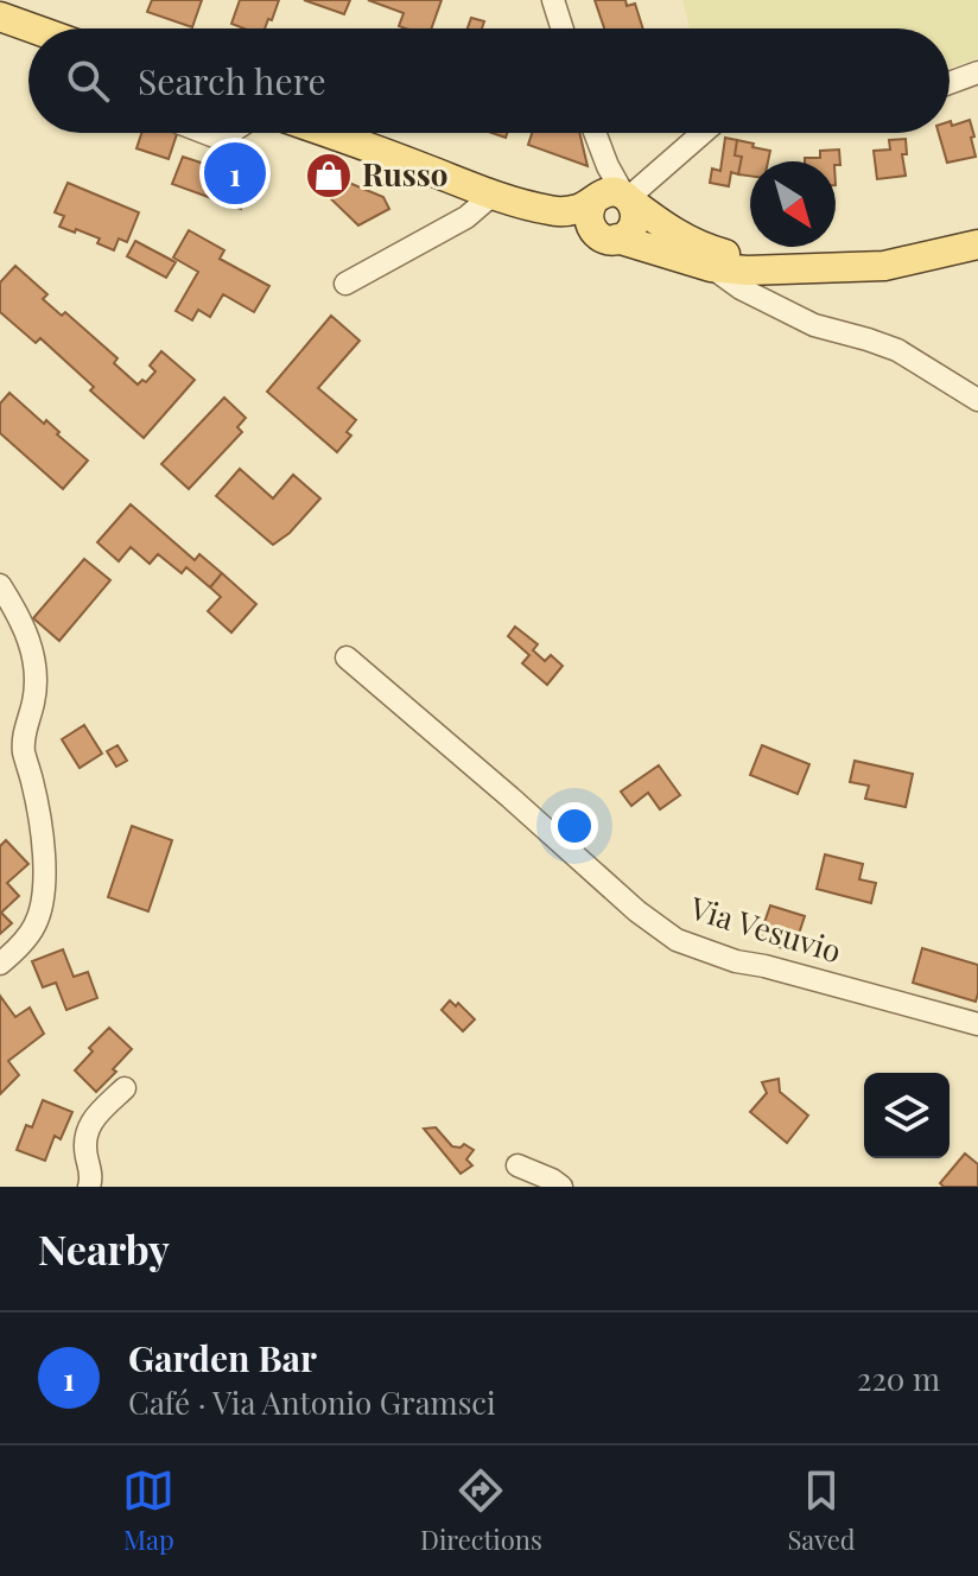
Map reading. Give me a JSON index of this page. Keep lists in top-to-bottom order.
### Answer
{
  "streets": {
    "street": ["Via Vesuvio"]
  },
  "places": {
    "shop": ["Russo"]
  },
  "north": "bottom right",
  "page": {
    "search": "Search here",
    "pins": "1",
    "heading": "Nearby",
    "list": [
      {
        "mark": "1",
        "name": "Garden Bar",
        "note": "Café · Via Antonio Gramsci",
        "value": "220 m"
      }
    ],
    "nav": ["Map", "Directions", "Saved"]
  }
}
